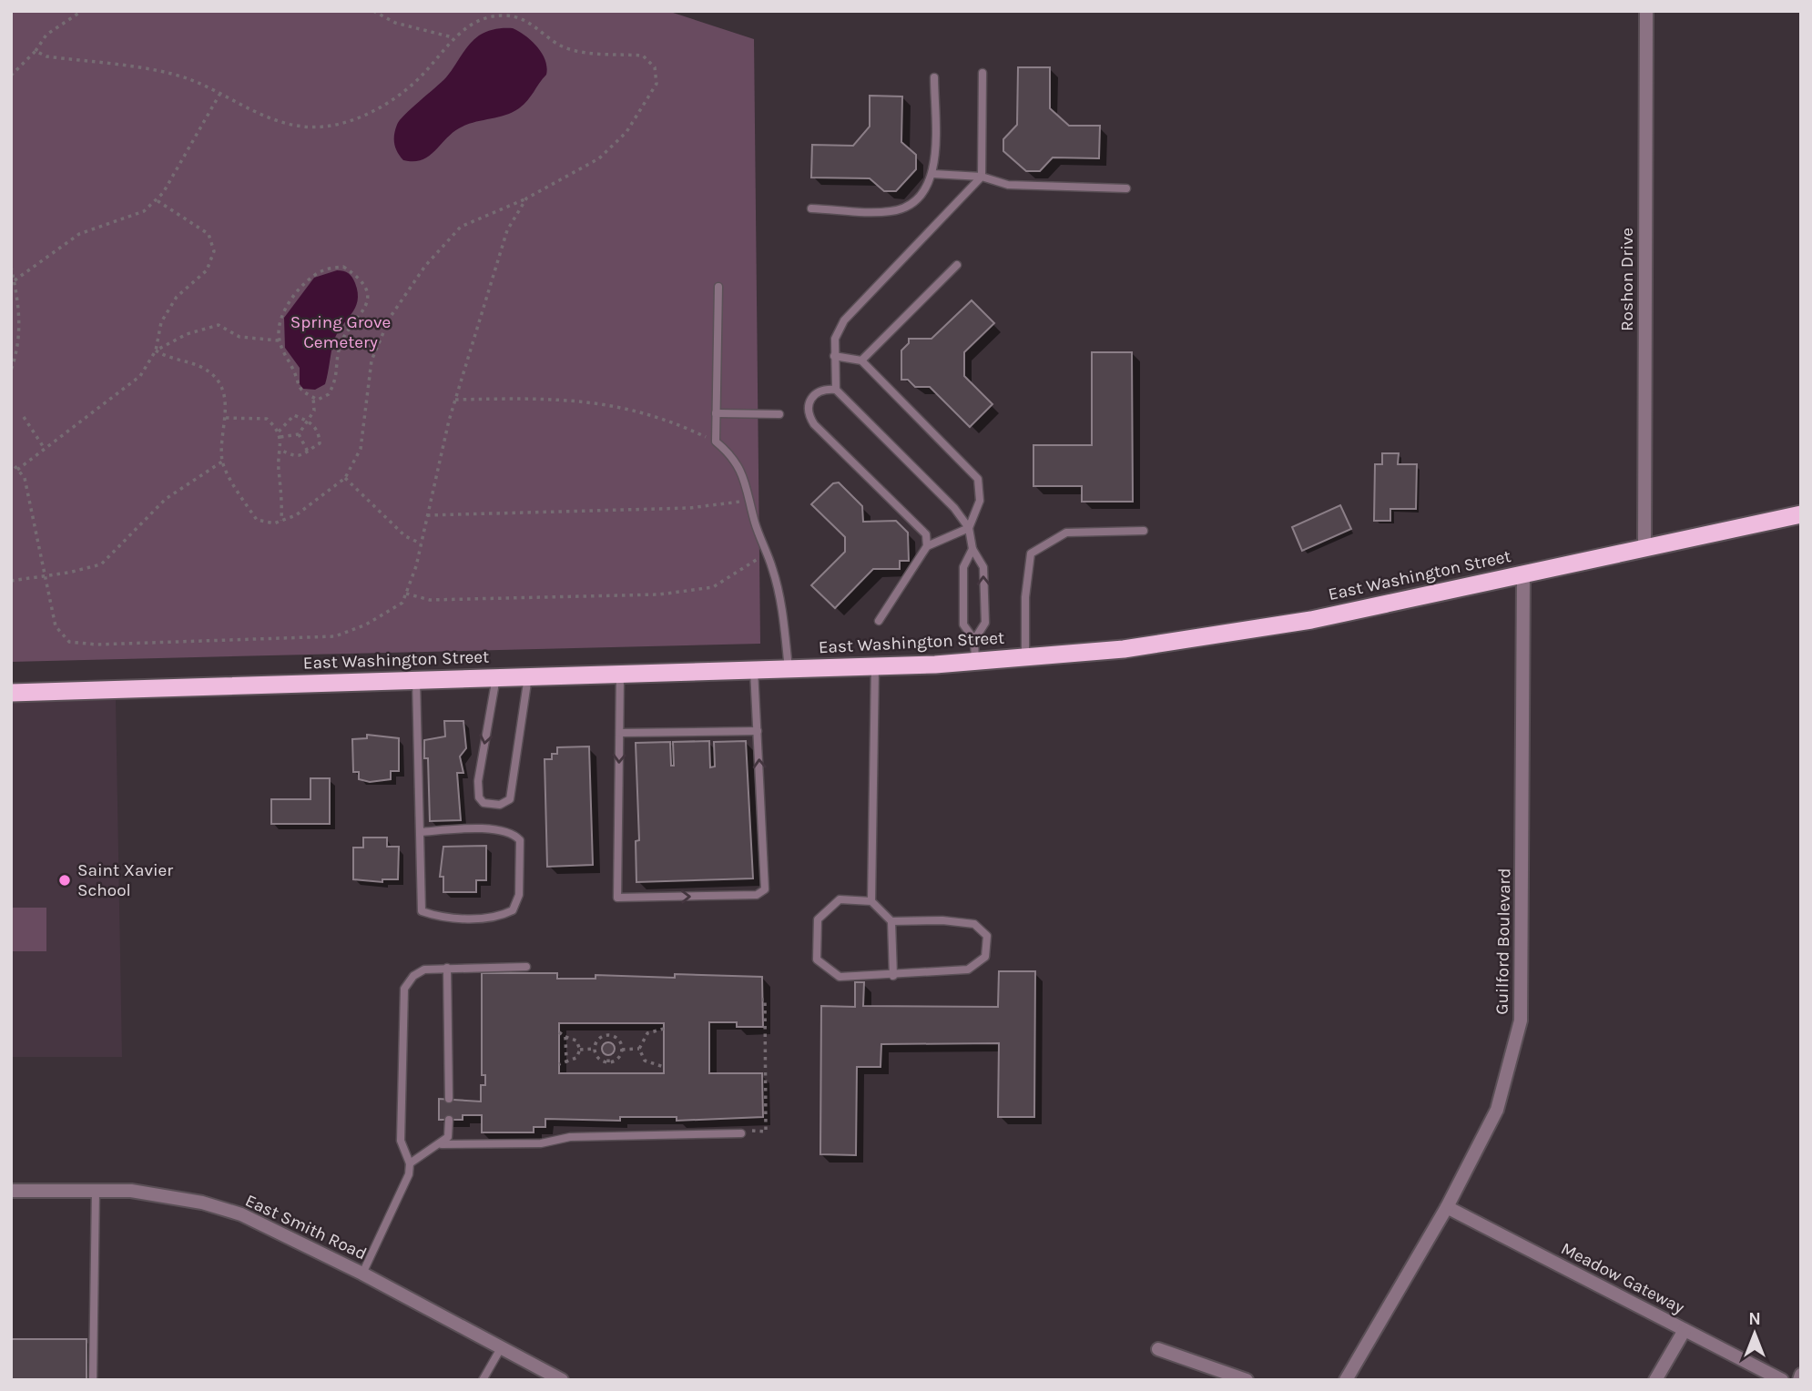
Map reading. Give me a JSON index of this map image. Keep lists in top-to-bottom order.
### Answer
{
  "streets": {
    "highway": ["East Washington Street"],
    "street": [
      "Roshon Drive",
      "Guilford Boulevard",
      "East Smith Road",
      "Meadow Gateway"
    ]
  },
  "crossings": [
    ["Roshon Drive", "East Washington Street"],
    ["East Washington Street", "Guilford Boulevard"],
    ["Guilford Boulevard", "Meadow Gateway"]
  ],
  "parks": ["Spring Grove Cemetery"],
  "places": ["Saint Xavier School"],
  "north": "top"
}
